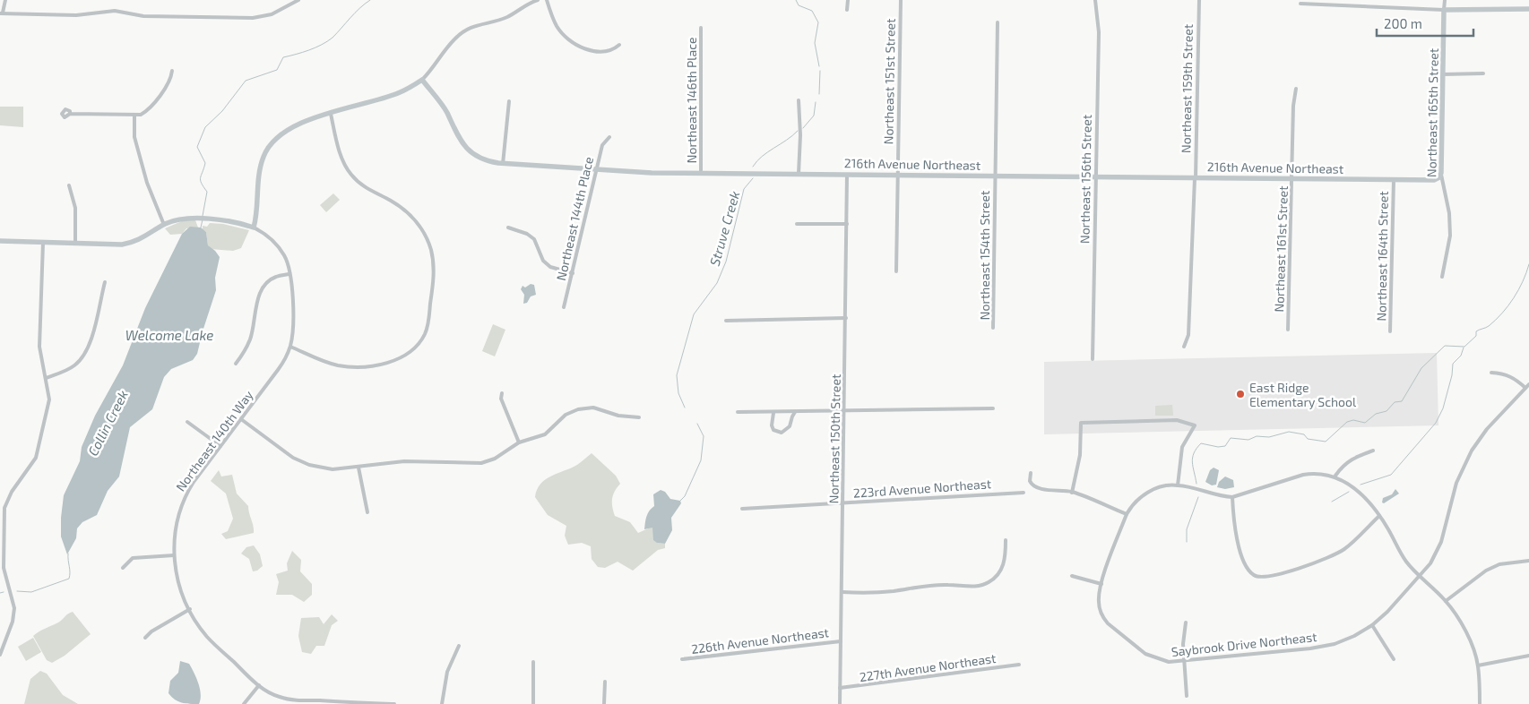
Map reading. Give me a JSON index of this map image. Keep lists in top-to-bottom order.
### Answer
{
  "streets": {
    "street": [
      "Northeast 151st Street",
      "Northeast 159th Street",
      "Northeast 146th Place",
      "Northeast 165th Street",
      "216th Avenue Northeast",
      "Northeast 156th Street",
      "Northeast 144th Place",
      "Northeast 161st Street",
      "Northeast 154th Street",
      "Northeast 164th Street",
      "Northeast 150th Street",
      "Northeast 140th Way",
      "223rd Avenue Northeast",
      "226th Avenue Northeast",
      "Saybrook Drive Northeast",
      "227th Avenue Northeast"
    ]
  },
  "crossings": [
    ["Northeast 151st Street", "216th Avenue Northeast"],
    ["Northeast 159th Street", "216th Avenue Northeast"],
    ["Northeast 146th Place", "216th Avenue Northeast"],
    ["Northeast 165th Street", "216th Avenue Northeast"],
    ["216th Avenue Northeast", "Northeast 156th Street"],
    ["216th Avenue Northeast", "Northeast 144th Place"],
    ["216th Avenue Northeast", "Northeast 161st Street"],
    ["216th Avenue Northeast", "Northeast 154th Street"],
    ["216th Avenue Northeast", "Northeast 164th Street"],
    ["216th Avenue Northeast", "Northeast 150th Street"],
    ["Northeast 150th Street", "223rd Avenue Northeast"],
    ["Northeast 150th Street", "226th Avenue Northeast"],
    ["Northeast 150th Street", "227th Avenue Northeast"]
  ],
  "water": ["Struve Creek", "Welcome Lake", "Collin Creek"],
  "places": ["East Ridge Elementary School"],
  "scale_bar": "200 m"
}
